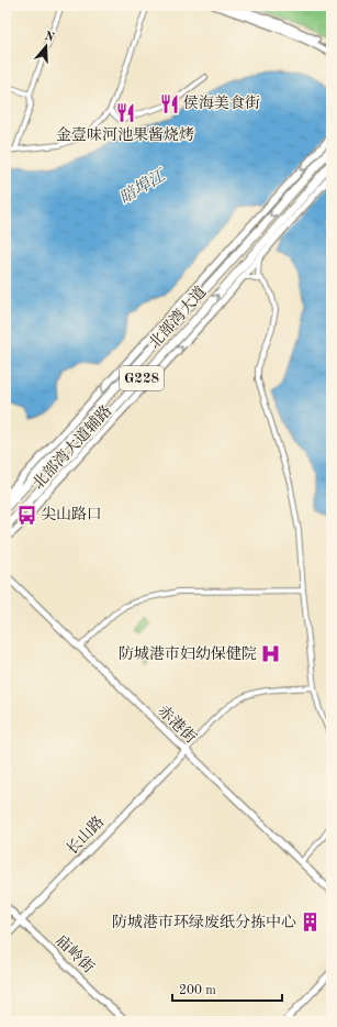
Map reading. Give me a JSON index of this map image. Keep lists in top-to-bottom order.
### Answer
{
  "streets": {
    "highway": ["北部湾大道", "G228"],
    "main road": [
      "北部湾大道辅路",
      "赤港街",
      "长山路",
      "庙岭街"
    ]
  },
  "crossings": [
    ["北部湾大道", "北部湾大道辅路"],
    ["赤港街", "长山路"],
    ["长山路", "庙岭街"]
  ],
  "water": ["暗埠江"],
  "places": {
    "restaurant": ["侯海美食街", "金壹味河池果酱烧烤"],
    "bus stop": ["尖山路口"],
    "hospital": ["防城港市妇幼保健院"],
    "building": ["防城港市环绿废纸分拣中心"]
  },
  "scale_bar": "200 m",
  "north": "top"
}
